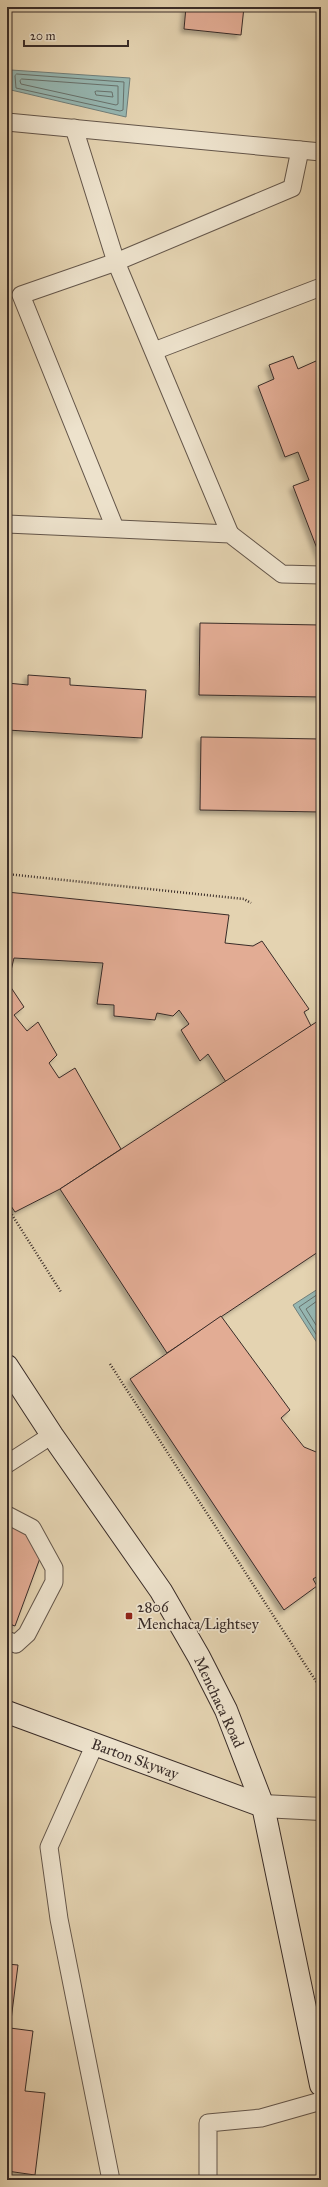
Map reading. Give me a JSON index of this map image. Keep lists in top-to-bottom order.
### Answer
{
  "streets": {
    "main road": ["Menchaca Road", "Barton Skyway"]
  },
  "crossings": [
    ["Menchaca Road", "Barton Skyway"]
  ],
  "places": {
    "transit": ["2806 Menchaca/Lightsey"]
  },
  "scale_bar": "20 m"
}
